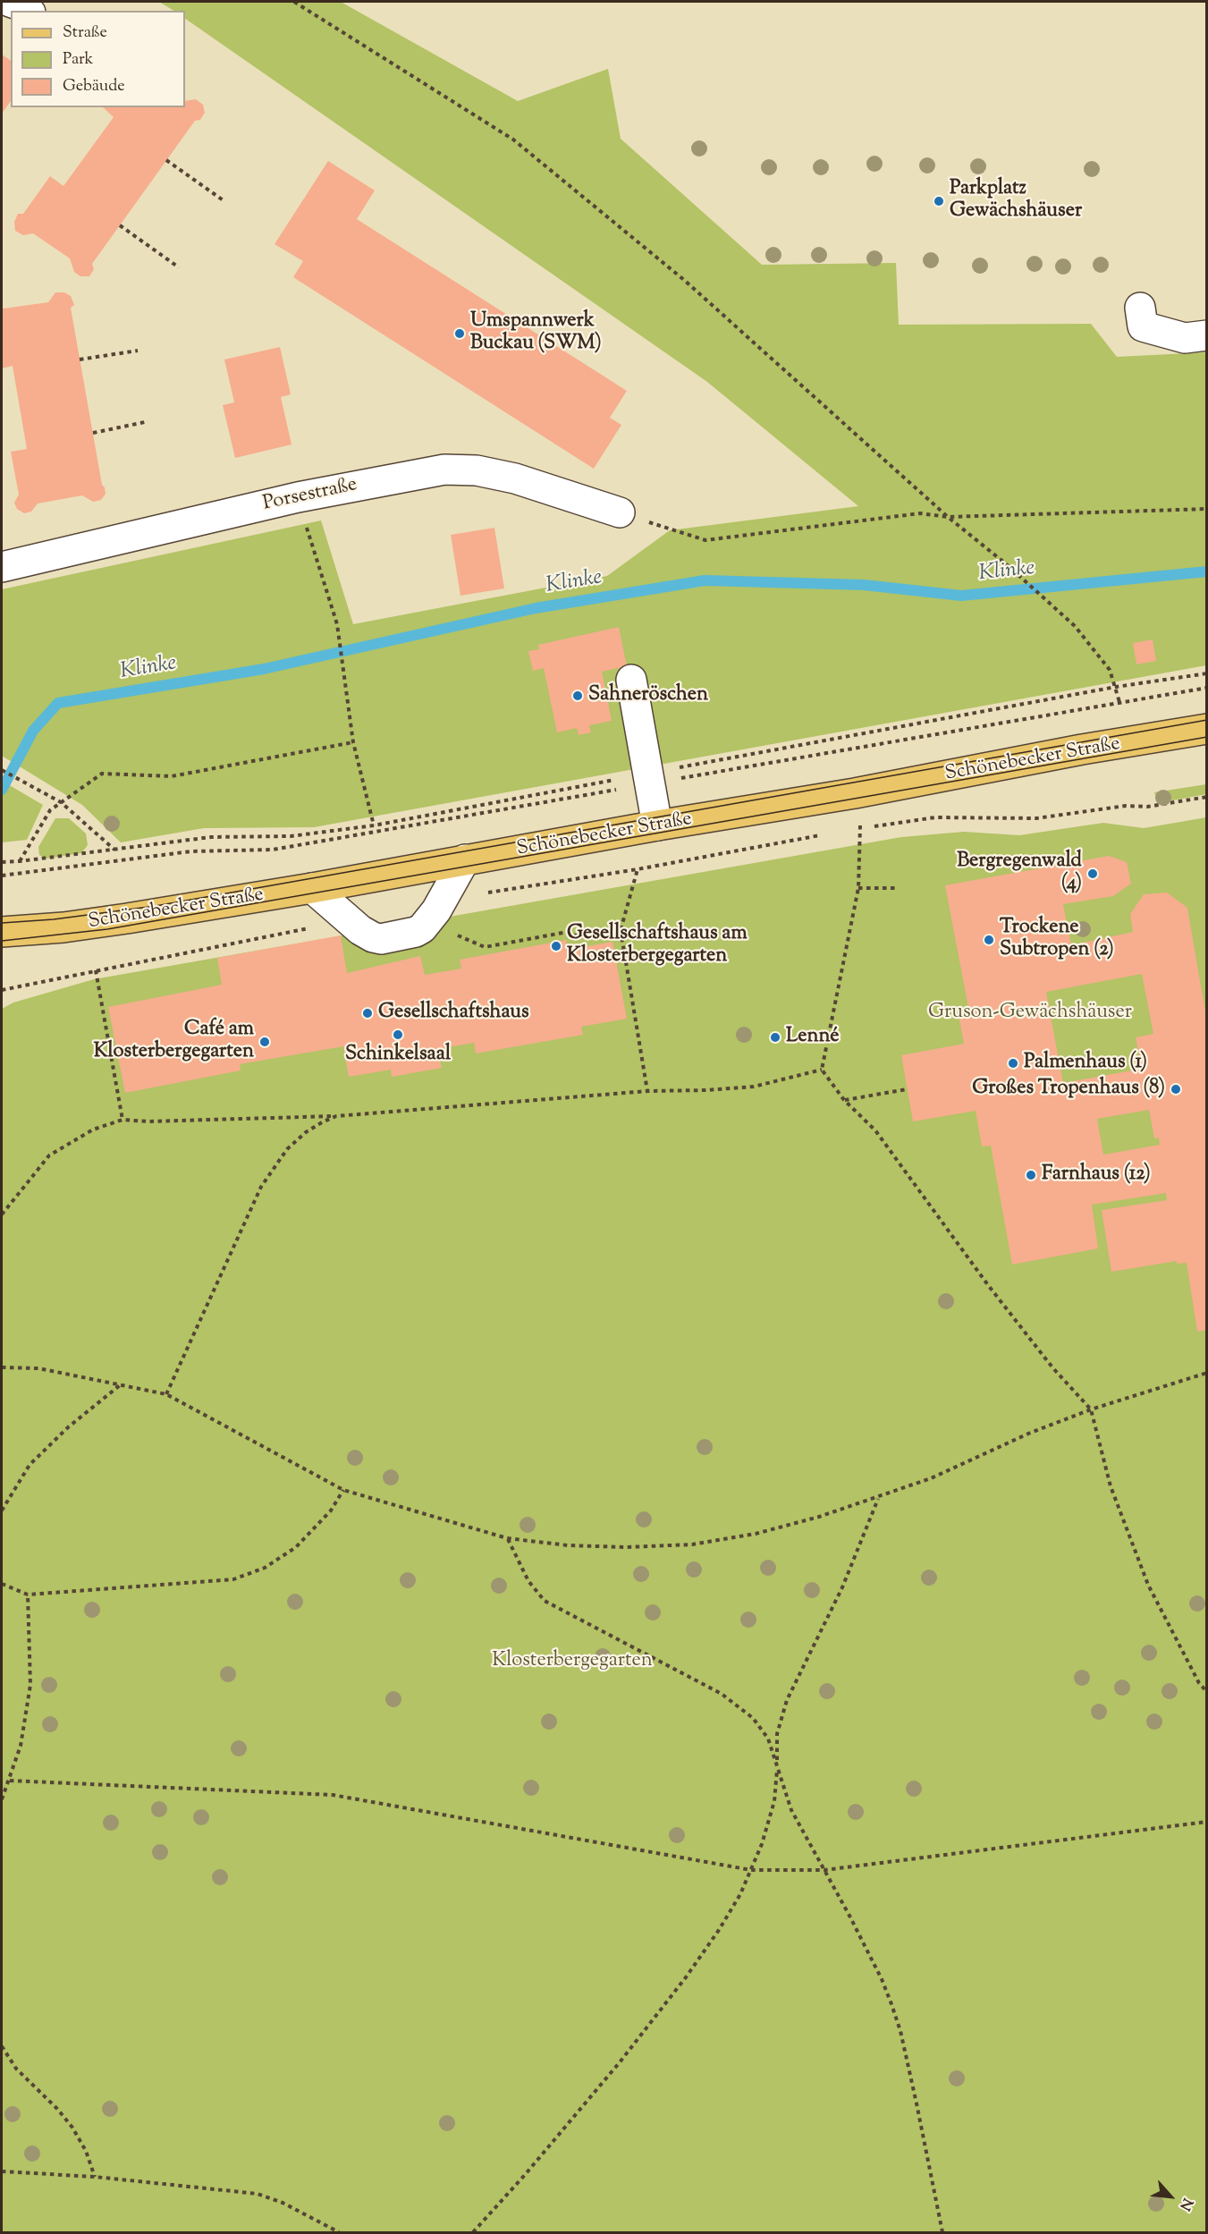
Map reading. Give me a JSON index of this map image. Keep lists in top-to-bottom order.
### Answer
{
  "streets": {
    "main road": ["Schönebecker Straße"],
    "street": ["Porsestraße"]
  },
  "water": ["Klinke"],
  "parks": ["Gruson-Gewächshäuser", "Klosterbergegarten"],
  "places": [
    "Parkplatz Gewächshäuser",
    "Umspannwerk Buckau (SWM)",
    "Sahneröschen",
    "Bergregenwald (4)",
    "Trockene Subtropen (2)",
    "Gesellschaftshaus am Klosterbergegarten",
    "Gesellschaftshaus",
    "Schinkelsaal",
    "Lenné",
    "Café am Klosterbergegarten",
    "Palmenhaus (1)",
    "Großes Tropenhaus (8)",
    "Farnhaus (12)"
  ],
  "legend": ["Straße", "Park", "Gebäude"],
  "north": "bottom right"
}
